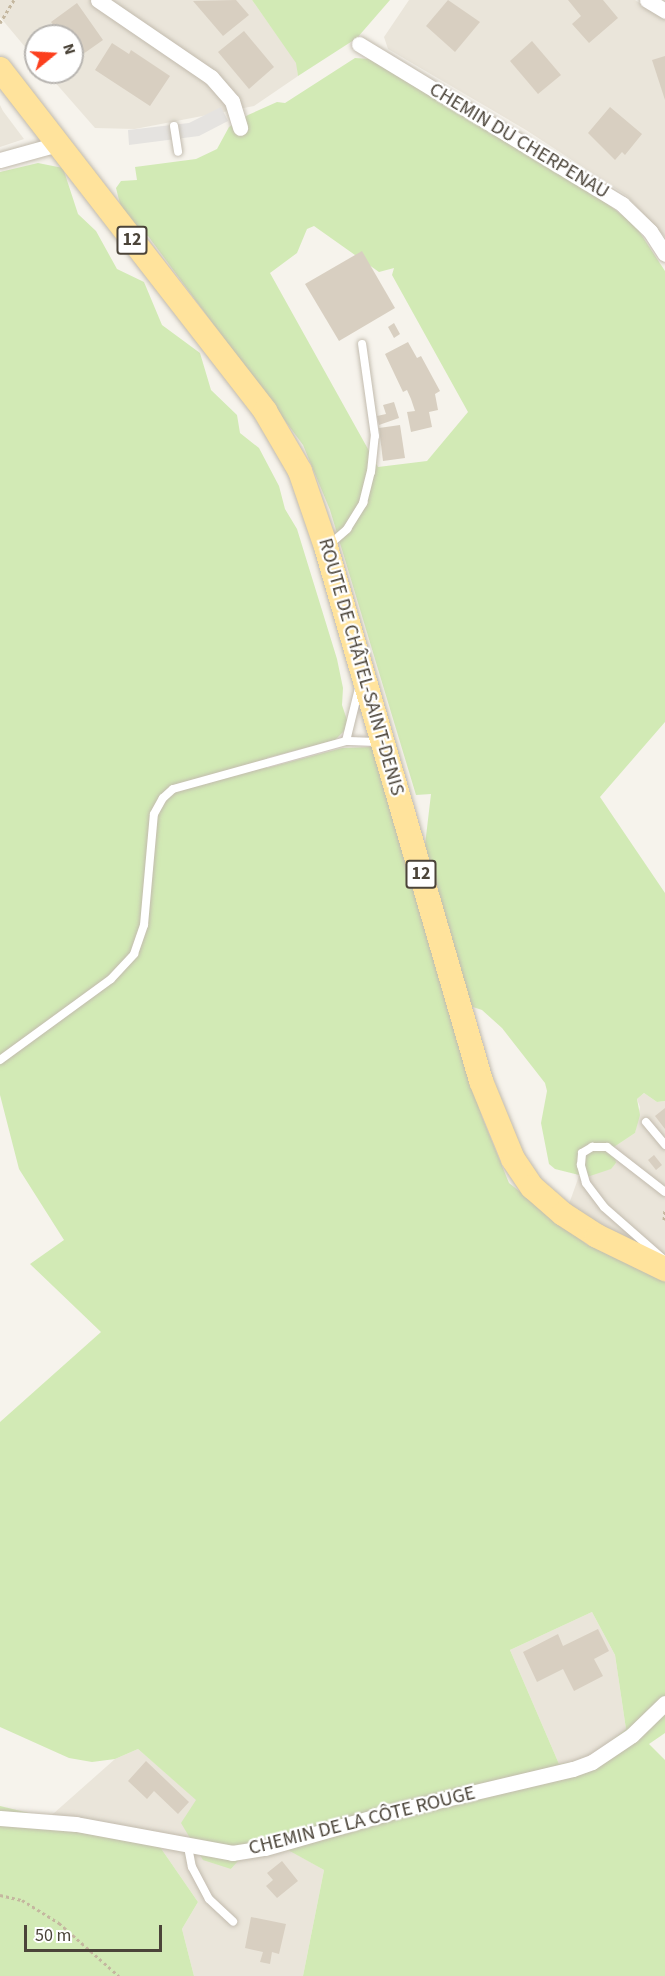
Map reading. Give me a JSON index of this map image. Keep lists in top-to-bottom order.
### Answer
{
  "streets": {
    "main road": ["12", "ROUTE DE CHÂTEL-SAINT-DENIS"],
    "street": ["CHEMIN DU CHERPENAU", "CHEMIN DE LA CÔTE ROUGE"]
  },
  "scale_bar": "50 m",
  "north": "right"
}
